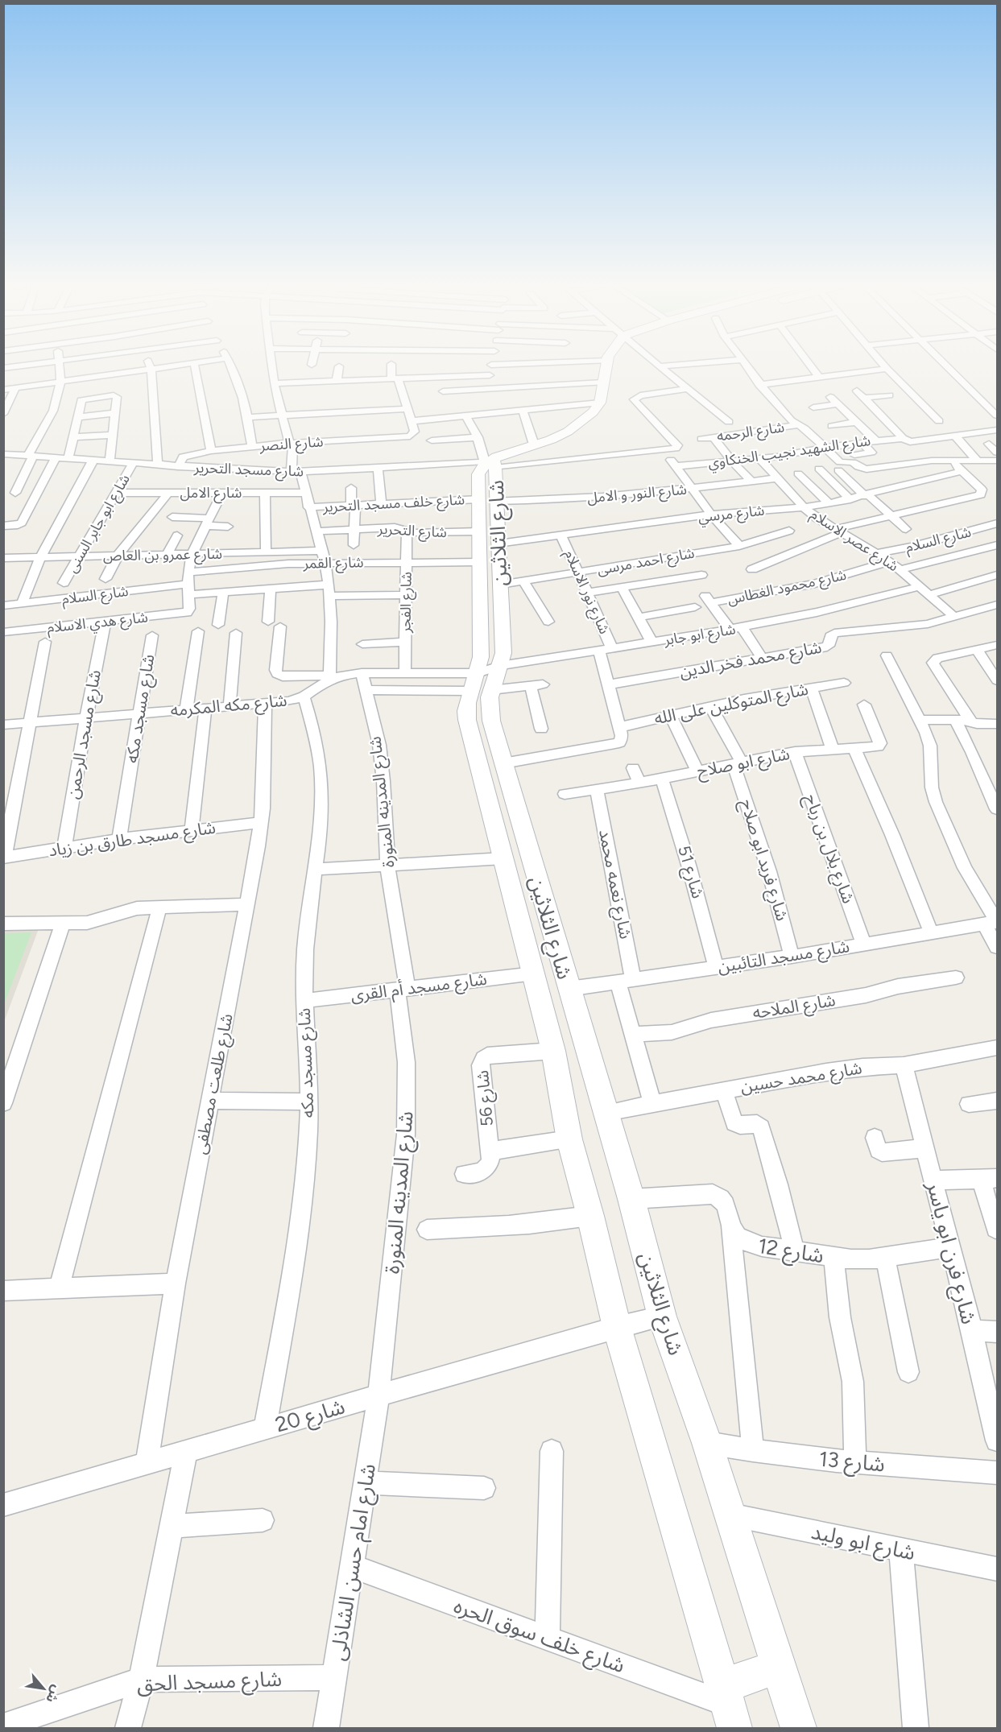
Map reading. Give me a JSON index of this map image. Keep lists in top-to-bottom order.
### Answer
{
  "streets": {
    "street": [
      "شارع الرحمه",
      "شارع النصر",
      "شارع الشهيد نجيب الخنكاوي",
      "شارع مسجد التحرير",
      "شارع الامل",
      "شارع النور و الامل",
      "شارع خلف مسجد التحرير",
      "شارع مرسي",
      "شارع ابو جابر السنى",
      "شارع التحرير",
      "شارع الثلاثين",
      "شارع السلام",
      "شارع عصر الاسلام",
      "شارع عمرو بن العاص",
      "شارع احمد مرسى",
      "شارع القمر",
      "شارع محمود الغطاس",
      "شارع نور الاسلام",
      "شارع الفجر",
      "شارع هدي الاسلام",
      "شارع ابو جابر",
      "شارع محمد فخر الدين",
      "شارع المتوكلين على الله",
      "شارع مكه المكرمه",
      "شارع مسجد مكه",
      "شارع مسجد الرحمن",
      "شارع ابو صلاح",
      "شارع المدينه المنورة",
      "شارع مسجد طارق بن زياد",
      "شارع بلال بن رباح",
      "شارع فريد ابو صلاح",
      "شارع 51",
      "شارع نعمه محمد",
      "شارع مسجد التائبين",
      "شارع مسجد أم القرى",
      "شارع الملاحه",
      "شارع محمد حسين",
      "شارع طلعت مصطفى",
      "شارع 56",
      "شارع 12",
      "شارع فرن ابو ياسر",
      "شارع 20",
      "شارع 13",
      "شارع ابو وليد",
      "شارع امام حسن الشاذلى",
      "شارع خلف سوق الحره",
      "شارع مسجد الحق"
    ]
  },
  "crossings": [
    ["شارع النصر", "شارع مسجد التحرير"],
    ["شارع الشهيد نجيب الخنكاوي", "شارع عصر الاسلام"],
    ["شارع مسجد التحرير", "شارع الامل"],
    ["شارع مسجد التحرير", "شارع ابو جابر السنى"],
    ["شارع مسجد التحرير", "شارع الثلاثين"],
    ["شارع الامل", "شارع ابو جابر السنى"],
    ["شارع النور و الامل", "شارع خلف مسجد التحرير"],
    ["شارع النور و الامل", "شارع الثلاثين"],
    ["شارع النور و الامل", "شارع عصر الاسلام"],
    ["شارع خلف مسجد التحرير", "شارع الثلاثين"],
    ["شارع مرسي", "شارع التحرير"],
    ["شارع مرسي", "شارع الثلاثين"],
    ["شارع مرسي", "شارع عصر الاسلام"],
    ["شارع مرسي", "شارع نور الاسلام"],
    ["شارع ابو جابر السنى", "شارع عمرو بن العاص"],
    ["شارع التحرير", "شارع الثلاثين"],
    ["شارع التحرير", "شارع الفجر"],
    ["شارع الثلاثين", "شارع احمد مرسى"],
    ["شارع الثلاثين", "شارع القمر"],
    ["شارع الثلاثين", "شارع ابو جابر"],
    ["شارع الثلاثين", "شارع مكه المكرمه"],
    ["شارع الثلاثين", "شارع مسجد التائبين"],
    ["شارع الثلاثين", "شارع مسجد أم القرى"],
    ["شارع الثلاثين", "شارع محمد حسين"],
    ["شارع الثلاثين", "شارع 56"],
    ["شارع الثلاثين", "شارع 20"],
    ["شارع الثلاثين", "شارع 13"],
    ["شارع الثلاثين", "شارع ابو وليد"],
    ["شارع الثلاثين", "شارع خلف سوق الحره"],
    ["شارع السلام", "شارع عصر الاسلام"],
    ["شارع السلام", "شارع هدي الاسلام"],
    ["شارع عصر الاسلام", "شارع محمود الغطاس"],
    ["شارع عصر الاسلام", "شارع ابو جابر"],
    ["شارع عصر الاسلام", "شارع محمد فخر الدين"],
    ["شارع احمد مرسى", "شارع نور الاسلام"],
    ["شارع القمر", "شارع الفجر"],
    ["شارع محمود الغطاس", "شارع ابو جابر"],
    ["شارع نور الاسلام", "شارع ابو جابر"],
    ["شارع نور الاسلام", "شارع محمد فخر الدين"],
    ["شارع نور الاسلام", "شارع المتوكلين على الله"],
    ["شارع الفجر", "شارع مكه المكرمه"],
    ["شارع هدي الاسلام", "شارع مسجد الرحمن"],
    ["شارع المتوكلين على الله", "شارع فريد ابو صلاح"],
    ["شارع مكه المكرمه", "شارع مسجد مكه"],
    ["شارع مكه المكرمه", "شارع مسجد الرحمن"],
    ["شارع مكه المكرمه", "شارع المدينه المنورة"],
    ["شارع مكه المكرمه", "شارع طلعت مصطفى"],
    ["شارع مسجد مكه", "شارع مسجد طارق بن زياد"],
    ["شارع مسجد مكه", "شارع مسجد أم القرى"],
    ["شارع مسجد مكه", "شارع 20"],
    ["شارع مسجد الرحمن", "شارع مسجد طارق بن زياد"],
    ["شارع ابو صلاح", "شارع بلال بن رباح"],
    ["شارع ابو صلاح", "شارع فريد ابو صلاح"],
    ["شارع ابو صلاح", "شارع 51"],
    ["شارع ابو صلاح", "شارع نعمه محمد"],
    ["شارع المدينه المنورة", "شارع مسجد أم القرى"],
    ["شارع المدينه المنورة", "شارع 20"],
    ["شارع المدينه المنورة", "شارع امام حسن الشاذلى"],
    ["شارع مسجد طارق بن زياد", "شارع طلعت مصطفى"],
    ["شارع بلال بن رباح", "شارع مسجد التائبين"],
    ["شارع فريد ابو صلاح", "شارع مسجد التائبين"],
    ["شارع 51", "شارع مسجد التائبين"],
    ["شارع نعمه محمد", "شارع مسجد التائبين"],
    ["شارع نعمه محمد", "شارع الملاحه"],
    ["شارع نعمه محمد", "شارع محمد حسين"],
    ["شارع محمد حسين", "شارع فرن ابو ياسر"],
    ["شارع طلعت مصطفى", "شارع 20"],
    ["شارع 12", "شارع فرن ابو ياسر"],
    ["شارع 20", "شارع امام حسن الشاذلى"],
    ["شارع امام حسن الشاذلى", "شارع خلف سوق الحره"],
    ["شارع امام حسن الشاذلى", "شارع مسجد الحق"]
  ],
  "north": "bottom right"
}
